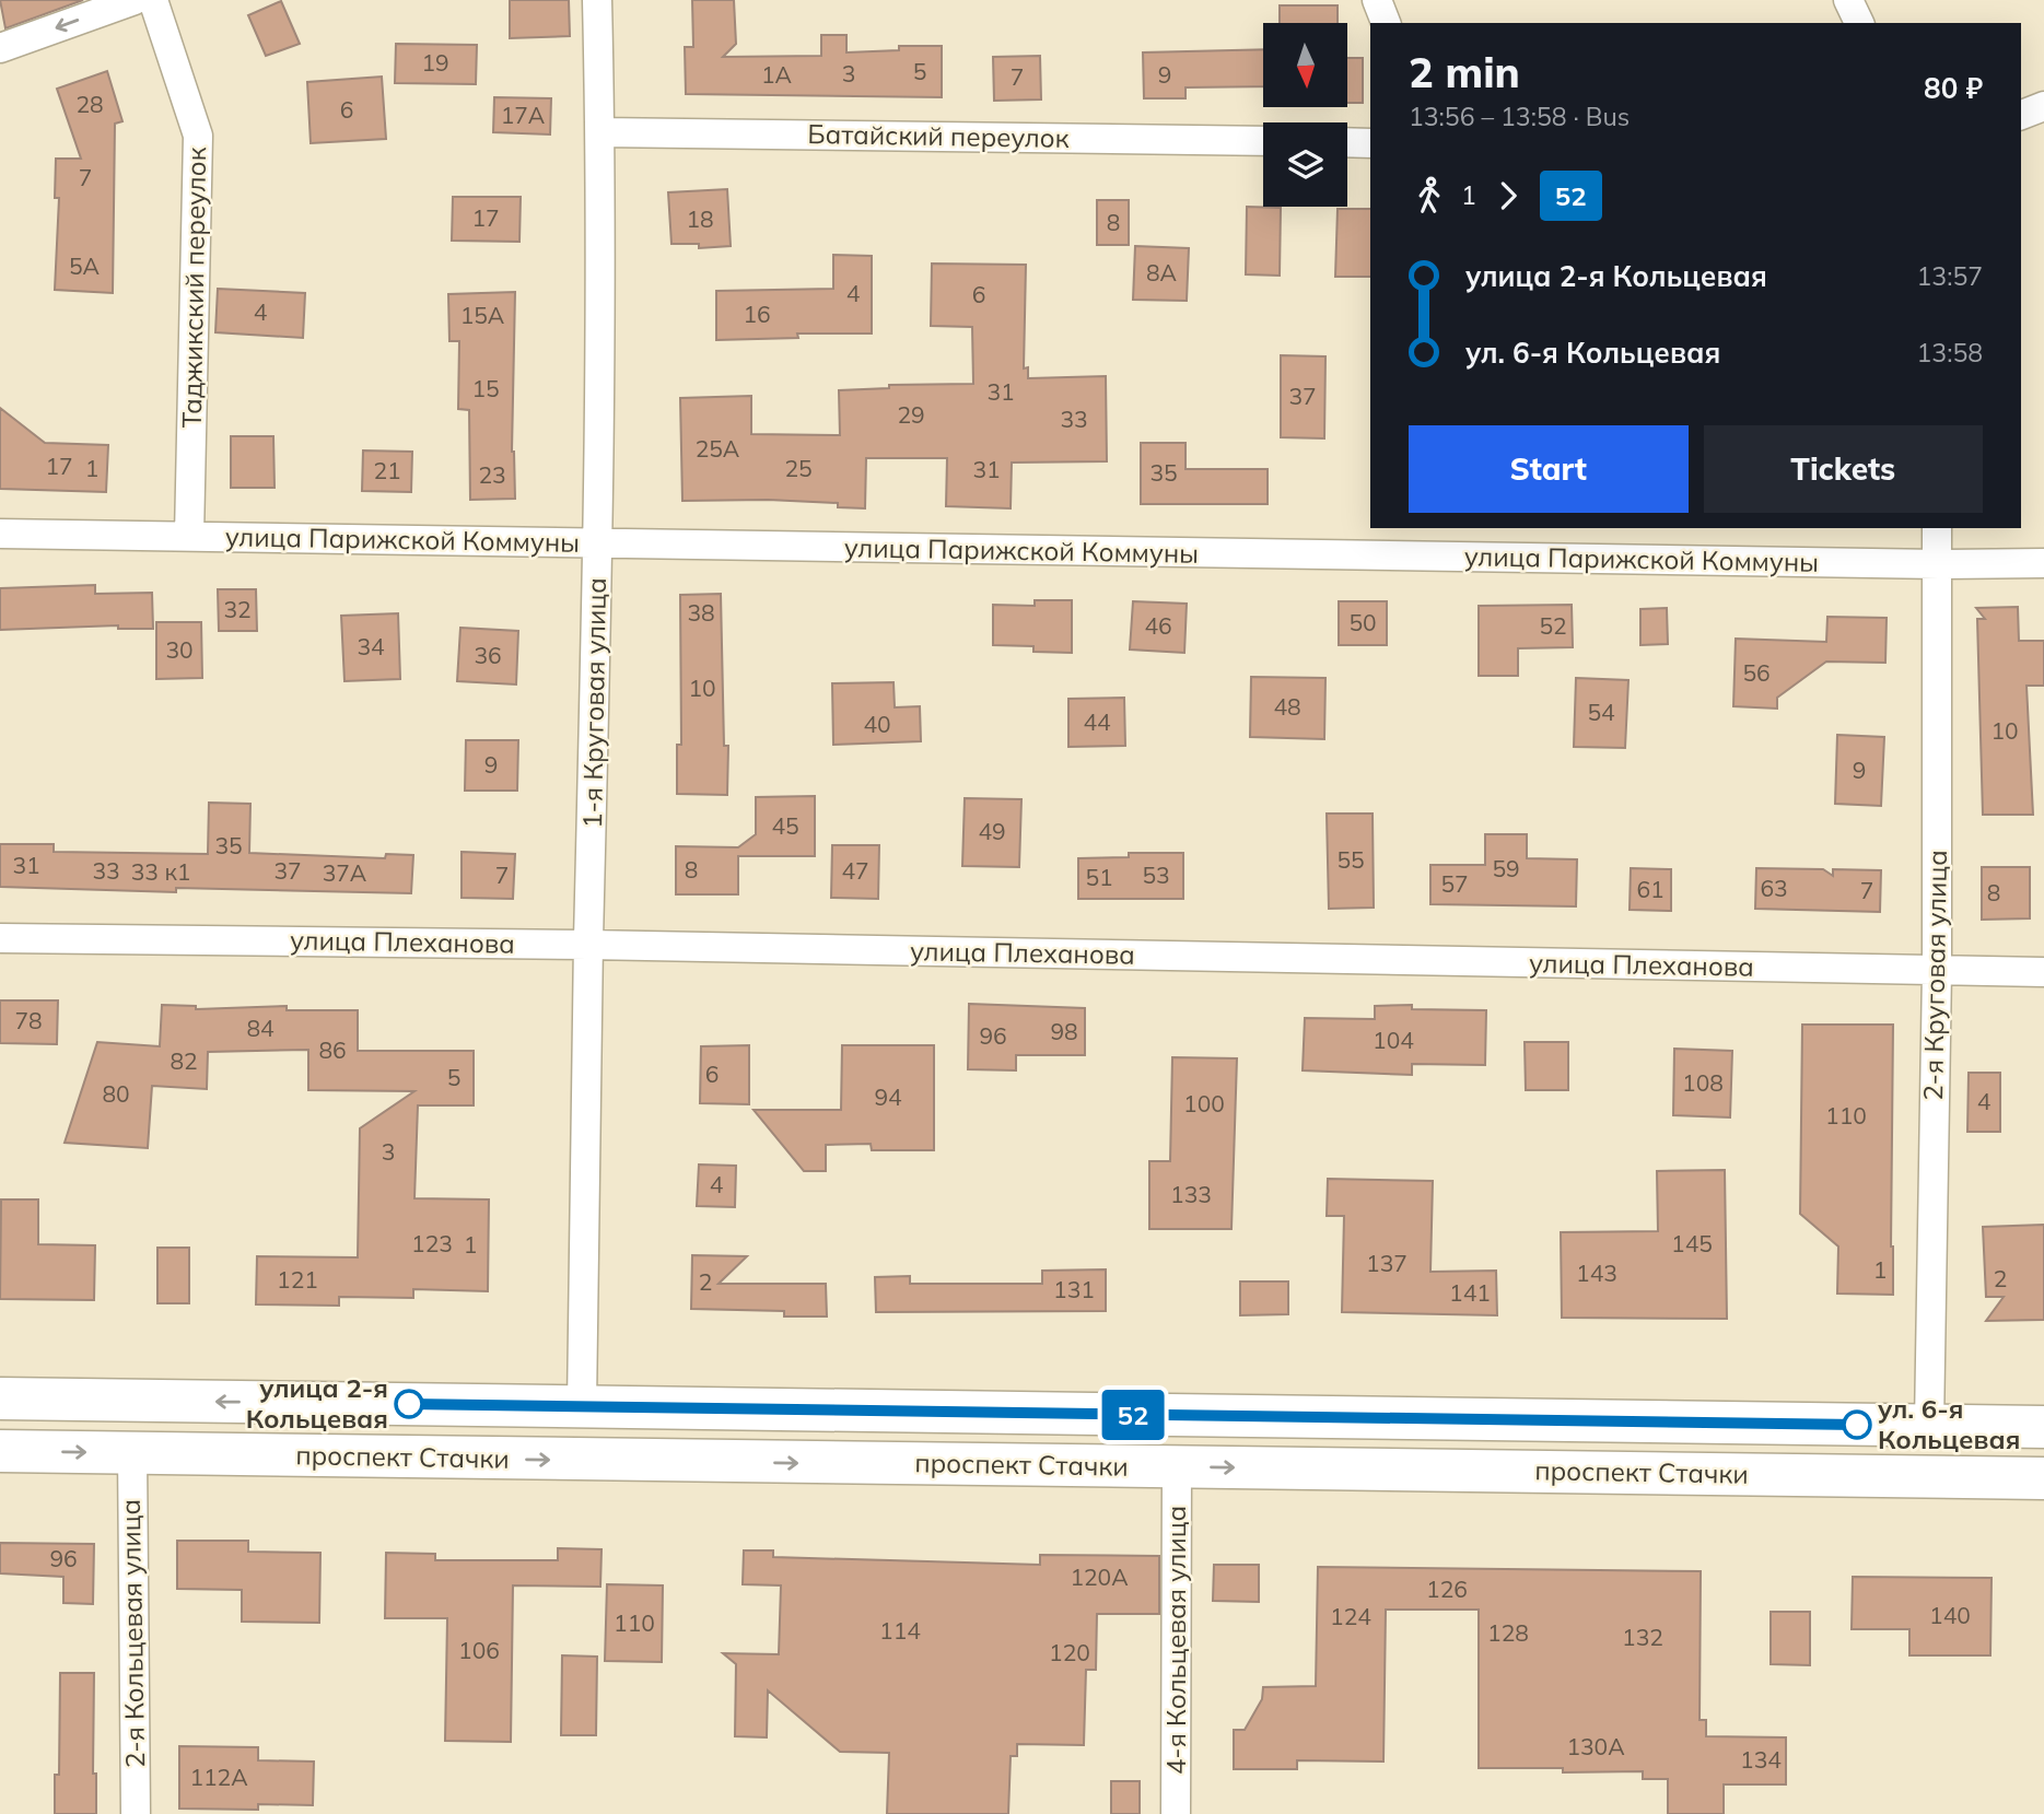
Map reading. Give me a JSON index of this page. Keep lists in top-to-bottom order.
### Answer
{
  "streets": {
    "main road": ["проспект Стачки"],
    "street": [
      "Батайский переулок",
      "Таджикский переулок",
      "улица Парижской Коммуны",
      "1-я Круговая улица",
      "улица Плеханова",
      "2-я Круговая улица",
      "2-я Кольцевая улица",
      "4-я Кольцевая улица"
    ]
  },
  "crossings": [
    ["Батайский переулок", "1-я Круговая улица"],
    ["Таджикский переулок", "улица Парижской Коммуны"],
    ["улица Парижской Коммуны", "1-я Круговая улица"],
    ["улица Парижской Коммуны", "2-я Круговая улица"],
    ["1-я Круговая улица", "улица Плеханова"],
    ["1-я Круговая улица", "проспект Стачки"],
    ["улица Плеханова", "2-я Круговая улица"],
    ["2-я Круговая улица", "проспект Стачки"],
    ["проспект Стачки", "2-я Кольцевая улица"],
    ["проспект Стачки", "4-я Кольцевая улица"]
  ],
  "places": ["улица 2-я Кольцевая", "ул. 6-я Кольцевая"],
  "lines": ["bus line 52"],
  "house_numbers": [
    "19",
    "5",
    "3",
    "1А",
    "9",
    "7",
    "28",
    "6",
    "17А",
    "7",
    "17",
    "18",
    "8",
    "5А",
    "8А",
    "4",
    "6",
    "4",
    "16",
    "15А",
    "15",
    "31",
    "37",
    "29",
    "33",
    "25А",
    "17",
    "1",
    "25",
    "31",
    "21",
    "35",
    "23",
    "32",
    "38",
    "50",
    "46",
    "52",
    "34",
    "30",
    "36",
    "56",
    "10",
    "48",
    "54",
    "44",
    "40",
    "10",
    "9",
    "9",
    "45",
    "49",
    "35",
    "55",
    "31",
    "59",
    "8",
    "33",
    "37",
    "47",
    "33 к1",
    "37А",
    "7",
    "53",
    "51",
    "57",
    "63",
    "61",
    "7",
    "8",
    "78",
    "84",
    "98",
    "96",
    "104",
    "86",
    "82",
    "6",
    "5",
    "108",
    "80",
    "94",
    "4",
    "100",
    "110",
    "3",
    "4",
    "133",
    "123",
    "145",
    "1",
    "137",
    "1",
    "143",
    "2",
    "121",
    "2",
    "131",
    "141",
    "96",
    "120А",
    "126",
    "140",
    "124",
    "110",
    "114",
    "128",
    "132",
    "106",
    "120",
    "130А",
    "134",
    "112А"
  ],
  "north": "bottom",
  "page": {
    "on_map": "52",
    "heading": ["2 min", "13:56 – 13:58 · Bus", "80 ₽"],
    "legs": ["1", "52"],
    "list": [
      {
        "name": "улица 2-я Кольцевая",
        "value": "13:57"
      },
      {
        "name": "ул. 6-я Кольцевая",
        "value": "13:58"
      }
    ],
    "buttons": ["Start", "Tickets"]
  }
}
